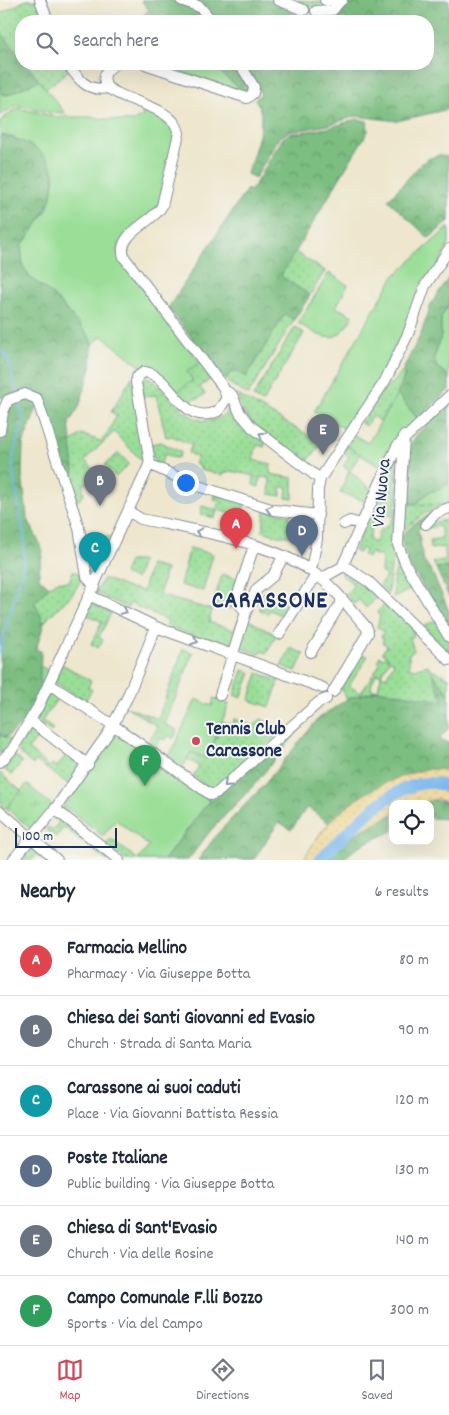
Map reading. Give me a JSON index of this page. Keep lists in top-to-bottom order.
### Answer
{
  "streets": {
    "street": ["Via Nuova"]
  },
  "districts": ["CARASSONE"],
  "places": ["Tennis Club Carassone"],
  "scale_bar": "100 m",
  "page": {
    "search": "Search here",
    "pins": [
      "E",
      "B",
      "A",
      "D",
      "C",
      "F"
    ],
    "scale": "100 m",
    "heading": ["Nearby", "6 results"],
    "list": [
      {
        "mark": "A",
        "name": "Farmacia Mellino",
        "note": "Pharmacy · Via Giuseppe Botta",
        "value": "80 m"
      },
      {
        "mark": "B",
        "name": "Chiesa dei Santi Giovanni ed Evasio",
        "note": "Church · Strada di Santa Maria",
        "value": "90 m"
      },
      {
        "mark": "C",
        "name": "Carassone ai suoi caduti",
        "note": "Place · Via Giovanni Battista Ressia",
        "value": "120 m"
      },
      {
        "mark": "D",
        "name": "Poste Italiane",
        "note": "Public building · Via Giuseppe Botta",
        "value": "130 m"
      },
      {
        "mark": "E",
        "name": "Chiesa di Sant'Evasio",
        "note": "Church · Via delle Rosine",
        "value": "140 m"
      },
      {
        "mark": "F",
        "name": "Campo Comunale F.lli Bozzo",
        "note": "Sports · Via del Campo",
        "value": "300 m"
      }
    ],
    "nav": ["Map", "Directions", "Saved"]
  }
}
